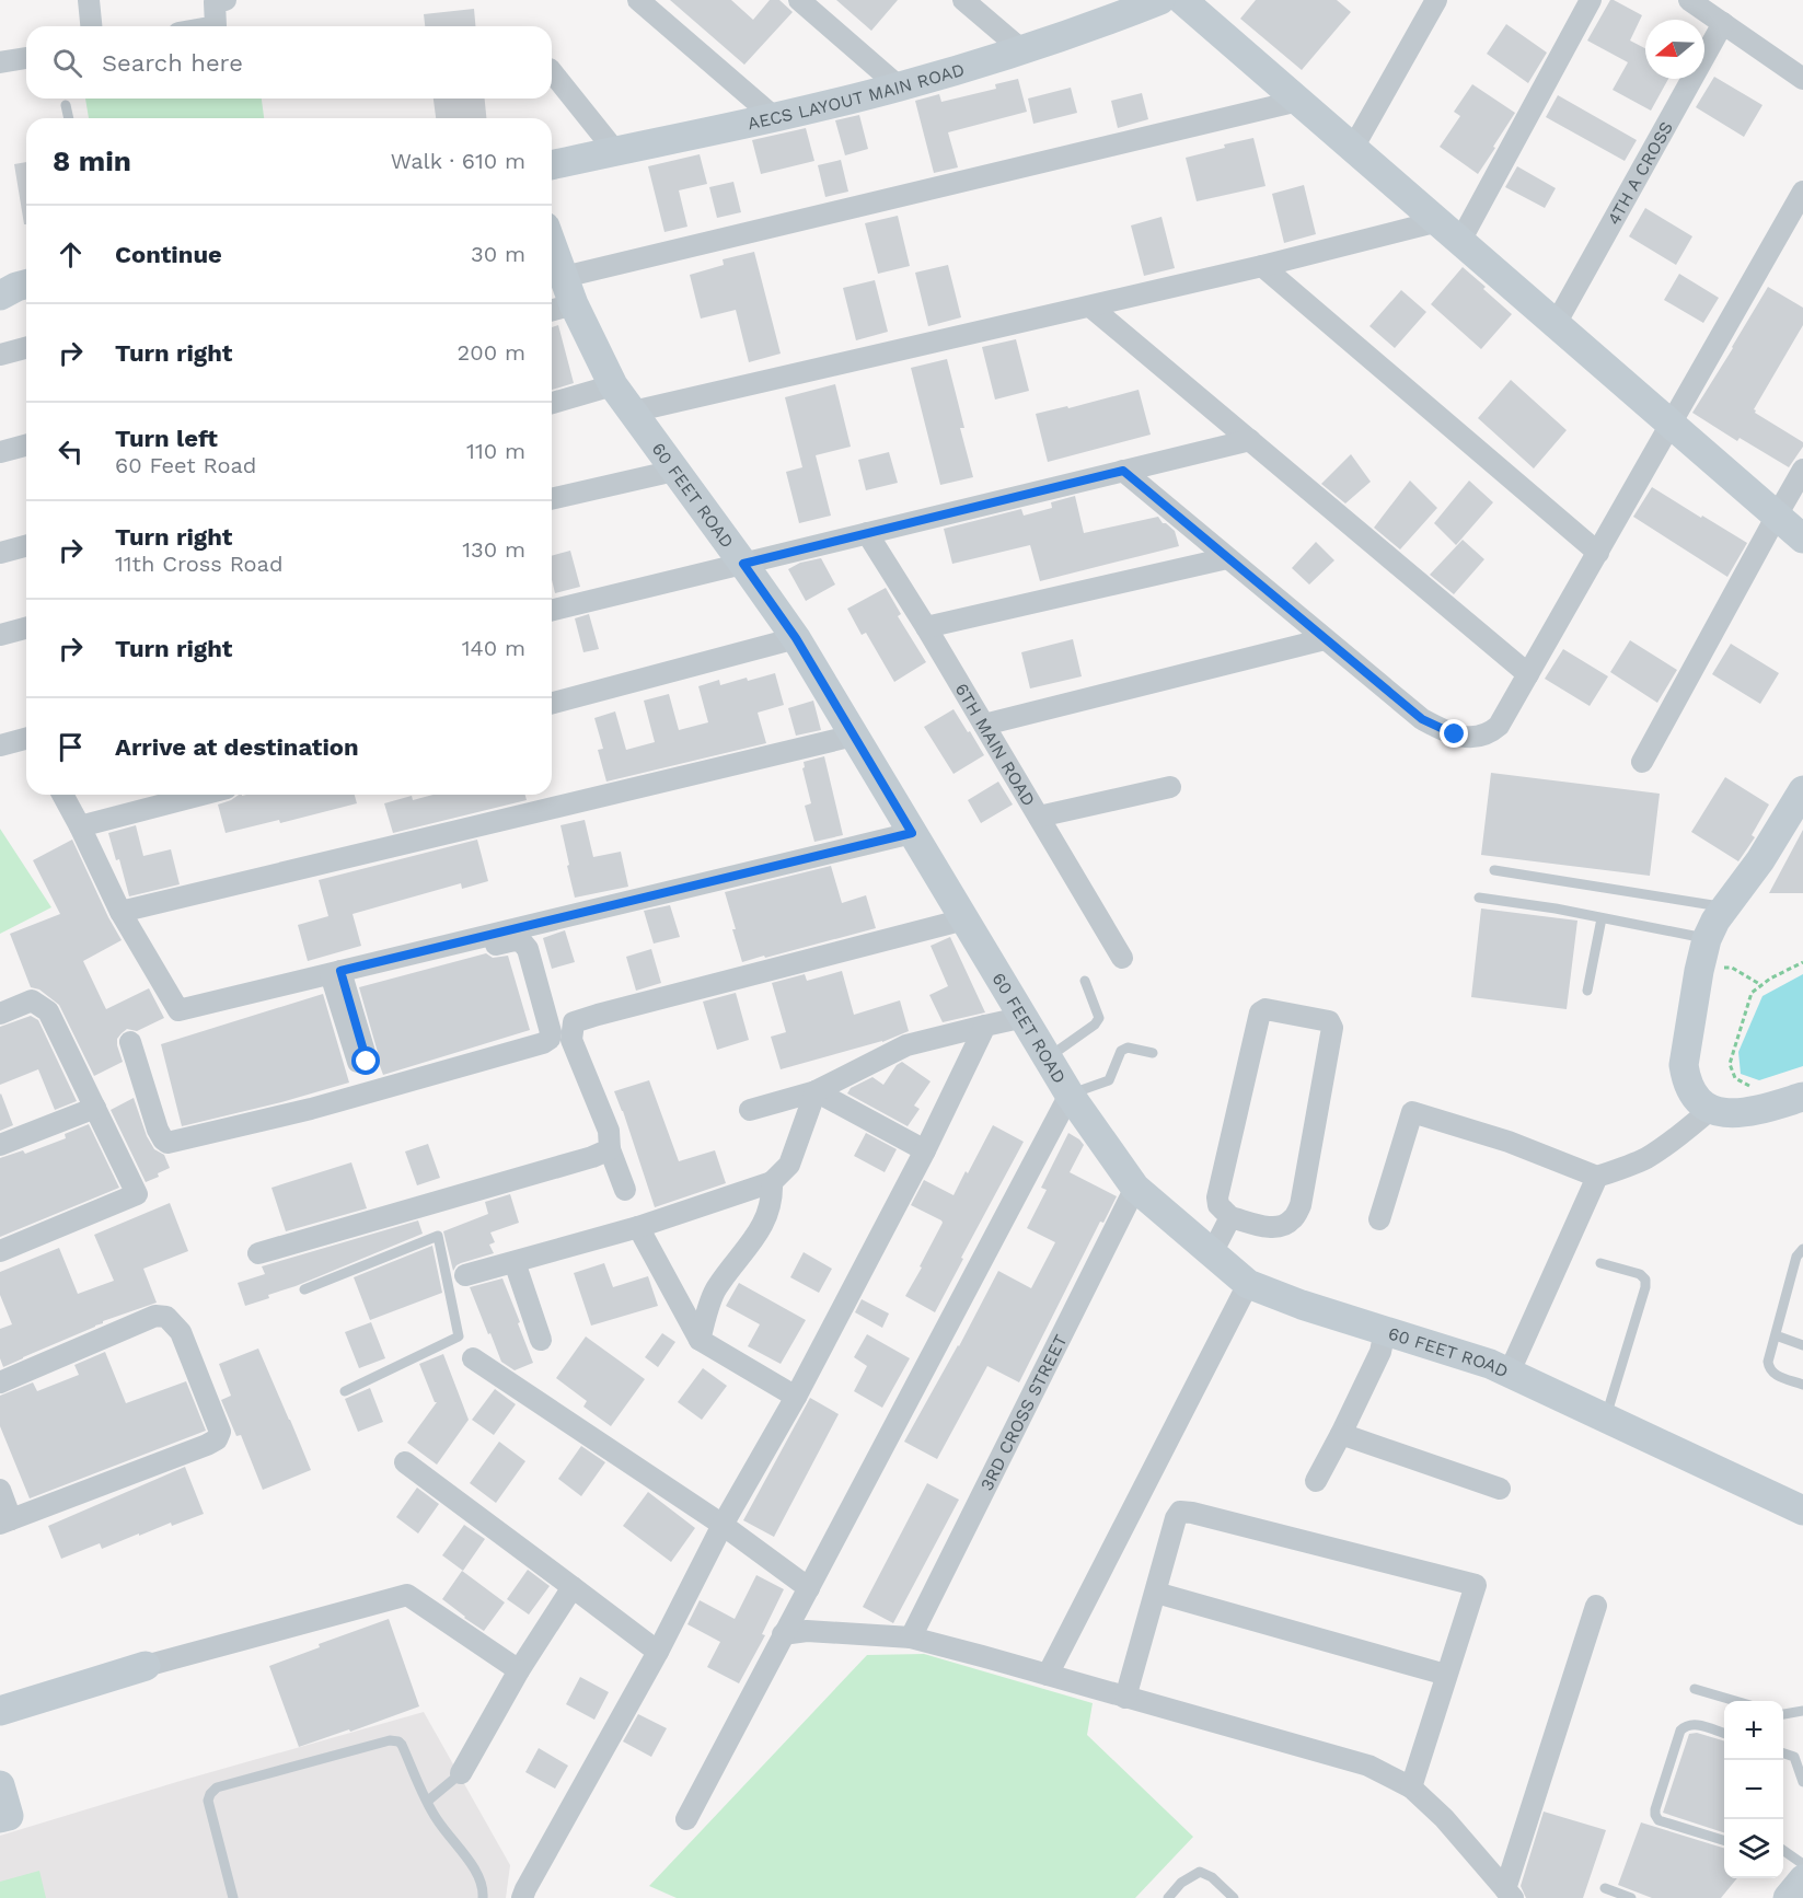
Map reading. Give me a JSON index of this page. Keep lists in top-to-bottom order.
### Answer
{
  "streets": {
    "street": [
      "AECS LAYOUT MAIN ROAD",
      "4TH A CROSS",
      "60 FEET ROAD",
      "6TH MAIN ROAD",
      "3RD CROSS STREET"
    ]
  },
  "crossings": [
    ["60 FEET ROAD", "3RD CROSS STREET"]
  ],
  "north": "left",
  "page": {
    "search": "Search here",
    "heading": ["8 min", "Walk · 610 m"],
    "list": [
      ["Continue", "30 m"],
      ["Turn right", "200 m"],
      ["Turn left", "60 Feet Road", "110 m"],
      ["Turn right", "11th Cross Road", "130 m"],
      ["Turn right", "140 m"],
      "Arrive at destination"
    ],
    "map_buttons": ["+", "−"]
  }
}
